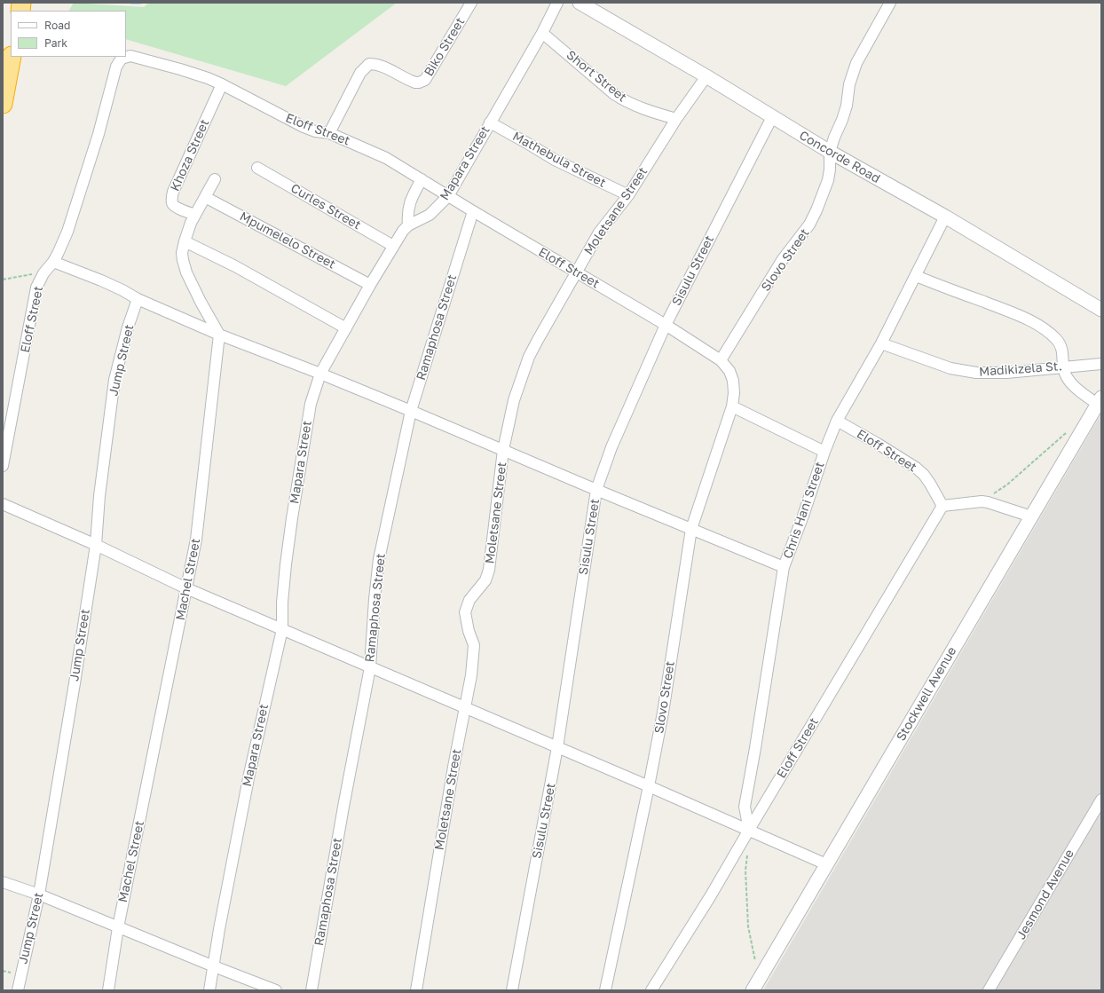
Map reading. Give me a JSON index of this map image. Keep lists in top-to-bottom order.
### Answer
{
  "streets": {
    "street": [
      "Biko Street",
      "Short Street",
      "Eloff Street",
      "Khoza Street",
      "Concorde Road",
      "Mathebula Street",
      "Mapara Street",
      "Curles Street",
      "Moletsane Street",
      "Mpumelelo Street",
      "Slovo Street",
      "Sisulu Street",
      "Ramaphosa Street",
      "Jump Street",
      "Madikizela St.",
      "Chris Hani Street",
      "Machel Street",
      "Stockwell Avenue",
      "Jesmond Avenue"
    ]
  },
  "crossings": [
    ["Biko Street", "Eloff Street"],
    ["Short Street", "Mapara Street"],
    ["Short Street", "Moletsane Street"],
    ["Eloff Street", "Khoza Street"],
    ["Eloff Street", "Mapara Street"],
    ["Eloff Street", "Moletsane Street"],
    ["Eloff Street", "Slovo Street"],
    ["Eloff Street", "Sisulu Street"],
    ["Eloff Street", "Ramaphosa Street"],
    ["Eloff Street", "Chris Hani Street"],
    ["Concorde Road", "Moletsane Street"],
    ["Concorde Road", "Slovo Street"],
    ["Concorde Road", "Sisulu Street"],
    ["Concorde Road", "Chris Hani Street"],
    ["Mathebula Street", "Mapara Street"],
    ["Mathebula Street", "Moletsane Street"],
    ["Mapara Street", "Curles Street"],
    ["Mapara Street", "Mpumelelo Street"],
    ["Madikizela St.", "Chris Hani Street"]
  ],
  "legend": ["Road", "Park"]
}
